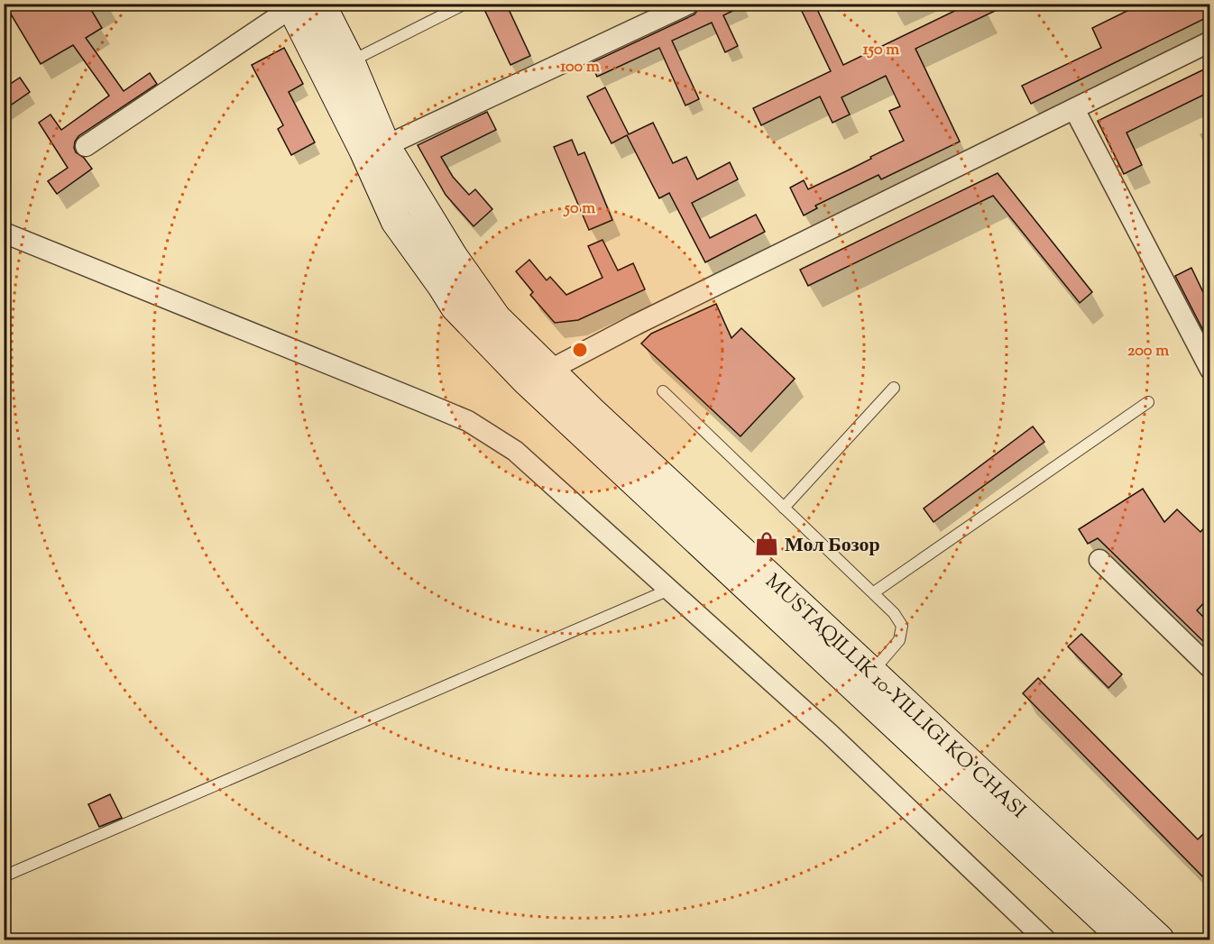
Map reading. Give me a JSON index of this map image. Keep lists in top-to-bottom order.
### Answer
{
  "streets": {
    "main road": ["MUSTAQILLIK 10-YILLIGI KO'CHASI"]
  },
  "places": {
    "shop": ["Мол Бозор"]
  },
  "rings": [
    "150 m",
    "100 m",
    "50 m",
    "200 m"
  ]
}
